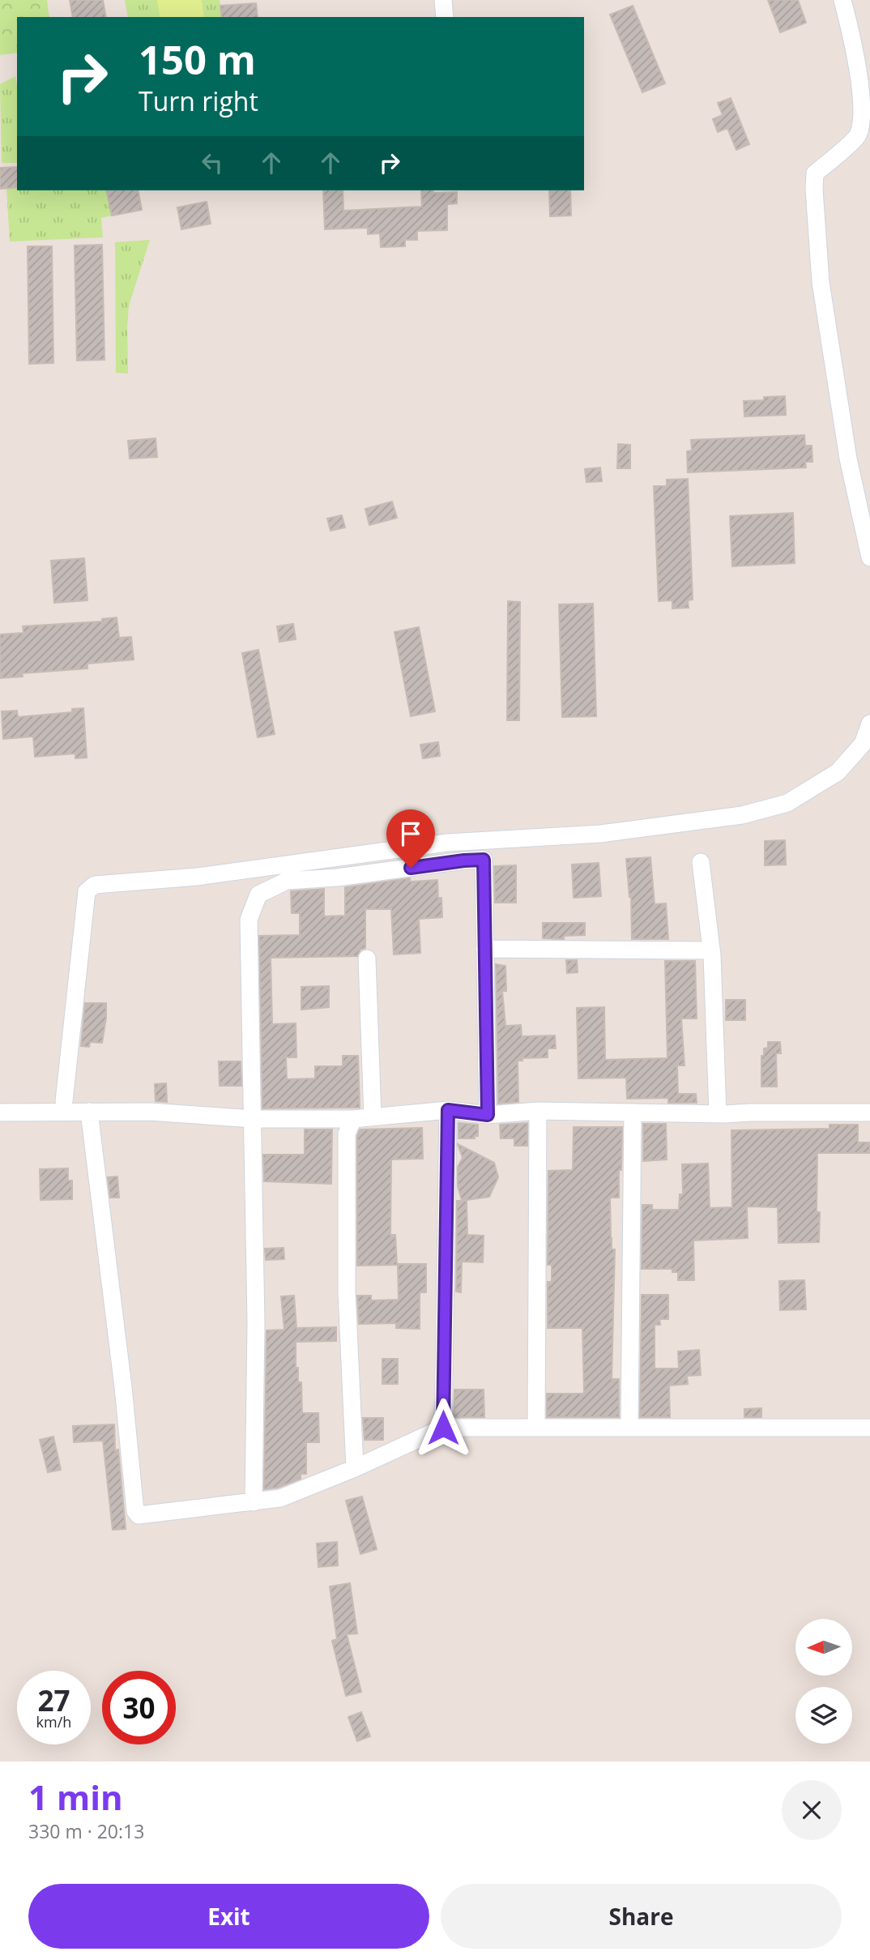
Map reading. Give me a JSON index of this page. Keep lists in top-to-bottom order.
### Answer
{
  "north": "left",
  "page": {
    "turn": ["150 m", "Turn right"],
    "speed": "27 km/h",
    "limit": "30",
    "heading": ["1 min", "330 m · 20:13"],
    "buttons": ["Exit", "Share"]
  }
}
